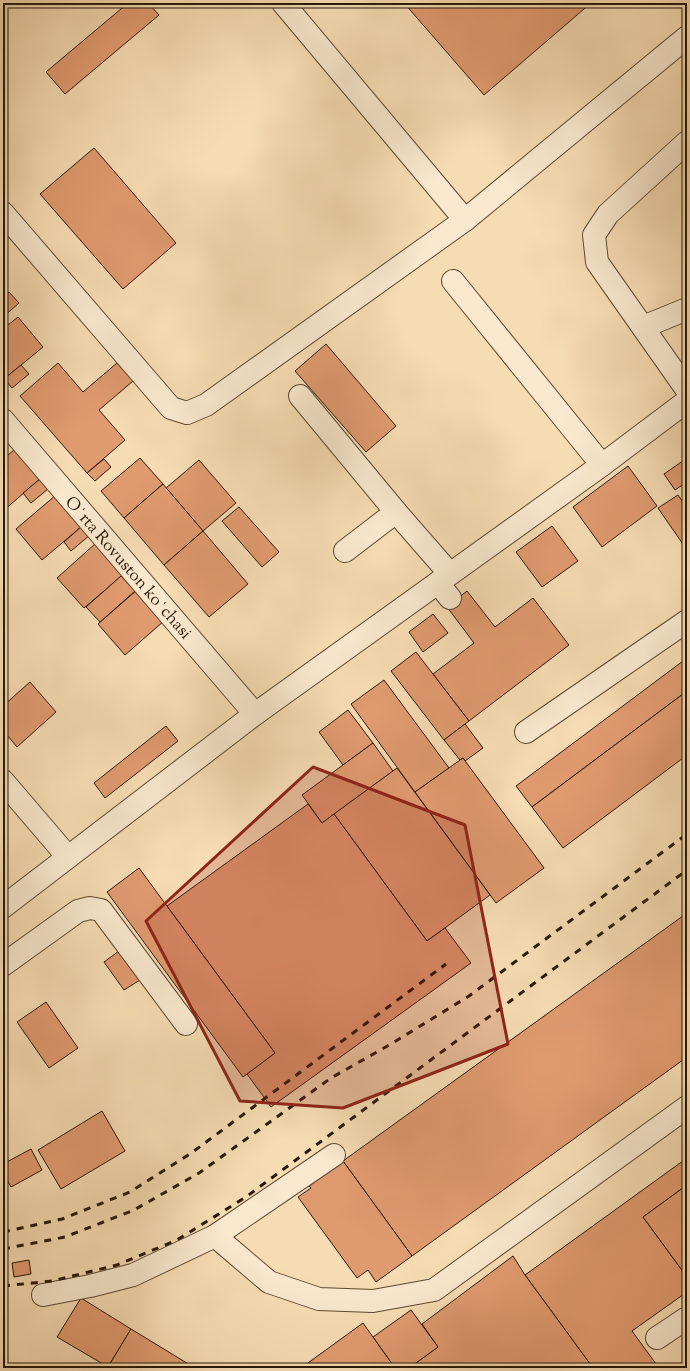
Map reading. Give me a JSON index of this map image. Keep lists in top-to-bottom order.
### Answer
{
  "streets": {
    "street": ["Oʻrta Rovuston koʻchasi"]
  }
}
